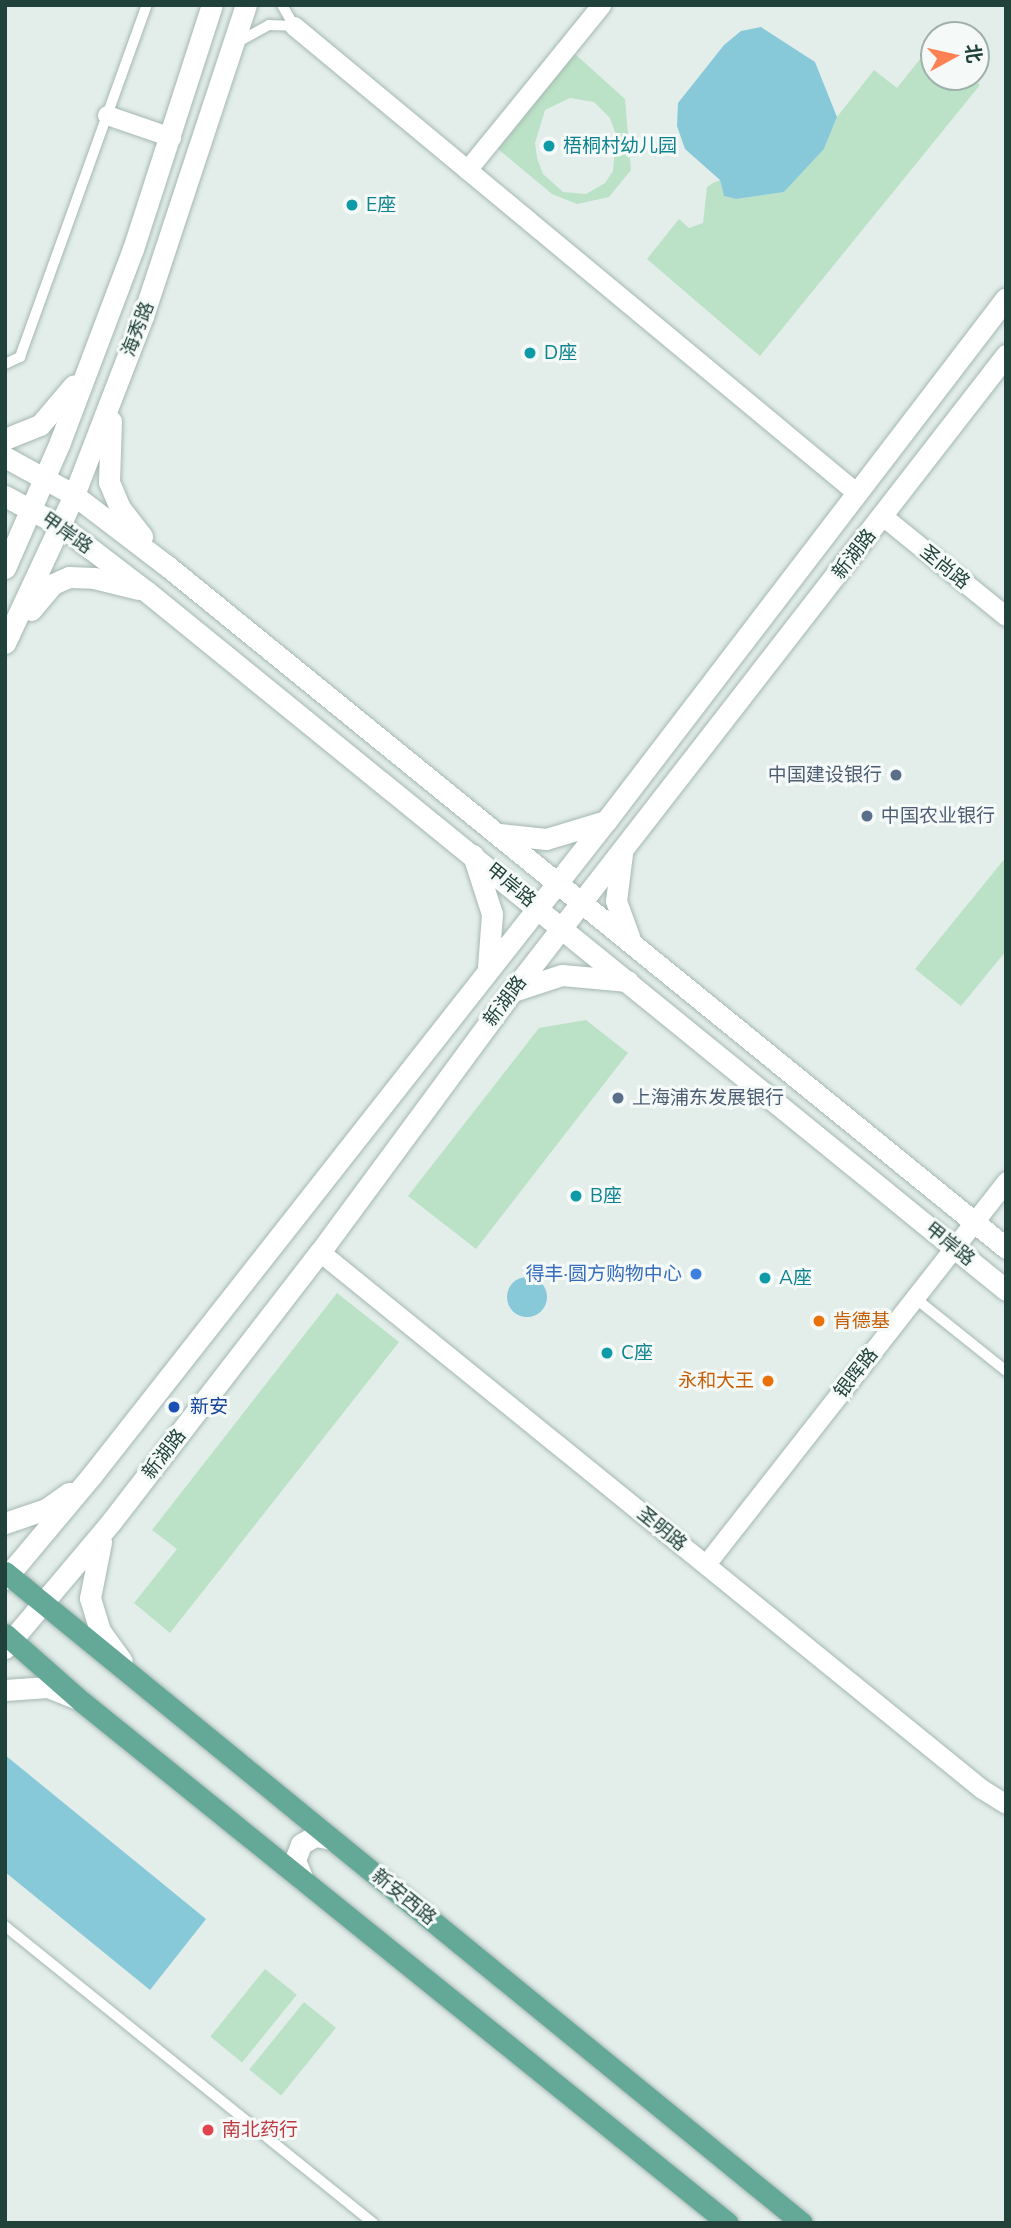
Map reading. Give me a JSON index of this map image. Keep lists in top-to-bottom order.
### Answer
{
  "streets": {
    "main road": [
      "海秀路",
      "甲岸路",
      "新湖路",
      "新安西路"
    ],
    "street": ["圣尚路", "银晖路", "圣明路"]
  },
  "crossings": [
    ["海秀路", "甲岸路"],
    ["甲岸路", "新湖路"],
    ["甲岸路", "银晖路"],
    ["新湖路", "圣尚路"],
    ["新湖路", "圣明路"],
    ["新湖路", "新安西路"],
    ["银晖路", "圣明路"]
  ],
  "places": [
    "梧桐村幼儿园",
    "E座",
    "D座",
    "中国建设银行",
    "中国农业银行",
    "上海浦东发展银行",
    "B座",
    "得丰·圆方购物中心",
    "A座",
    "肯德基",
    "C座",
    "永和大王",
    "新安",
    "南北药行"
  ],
  "north": "right"
}
